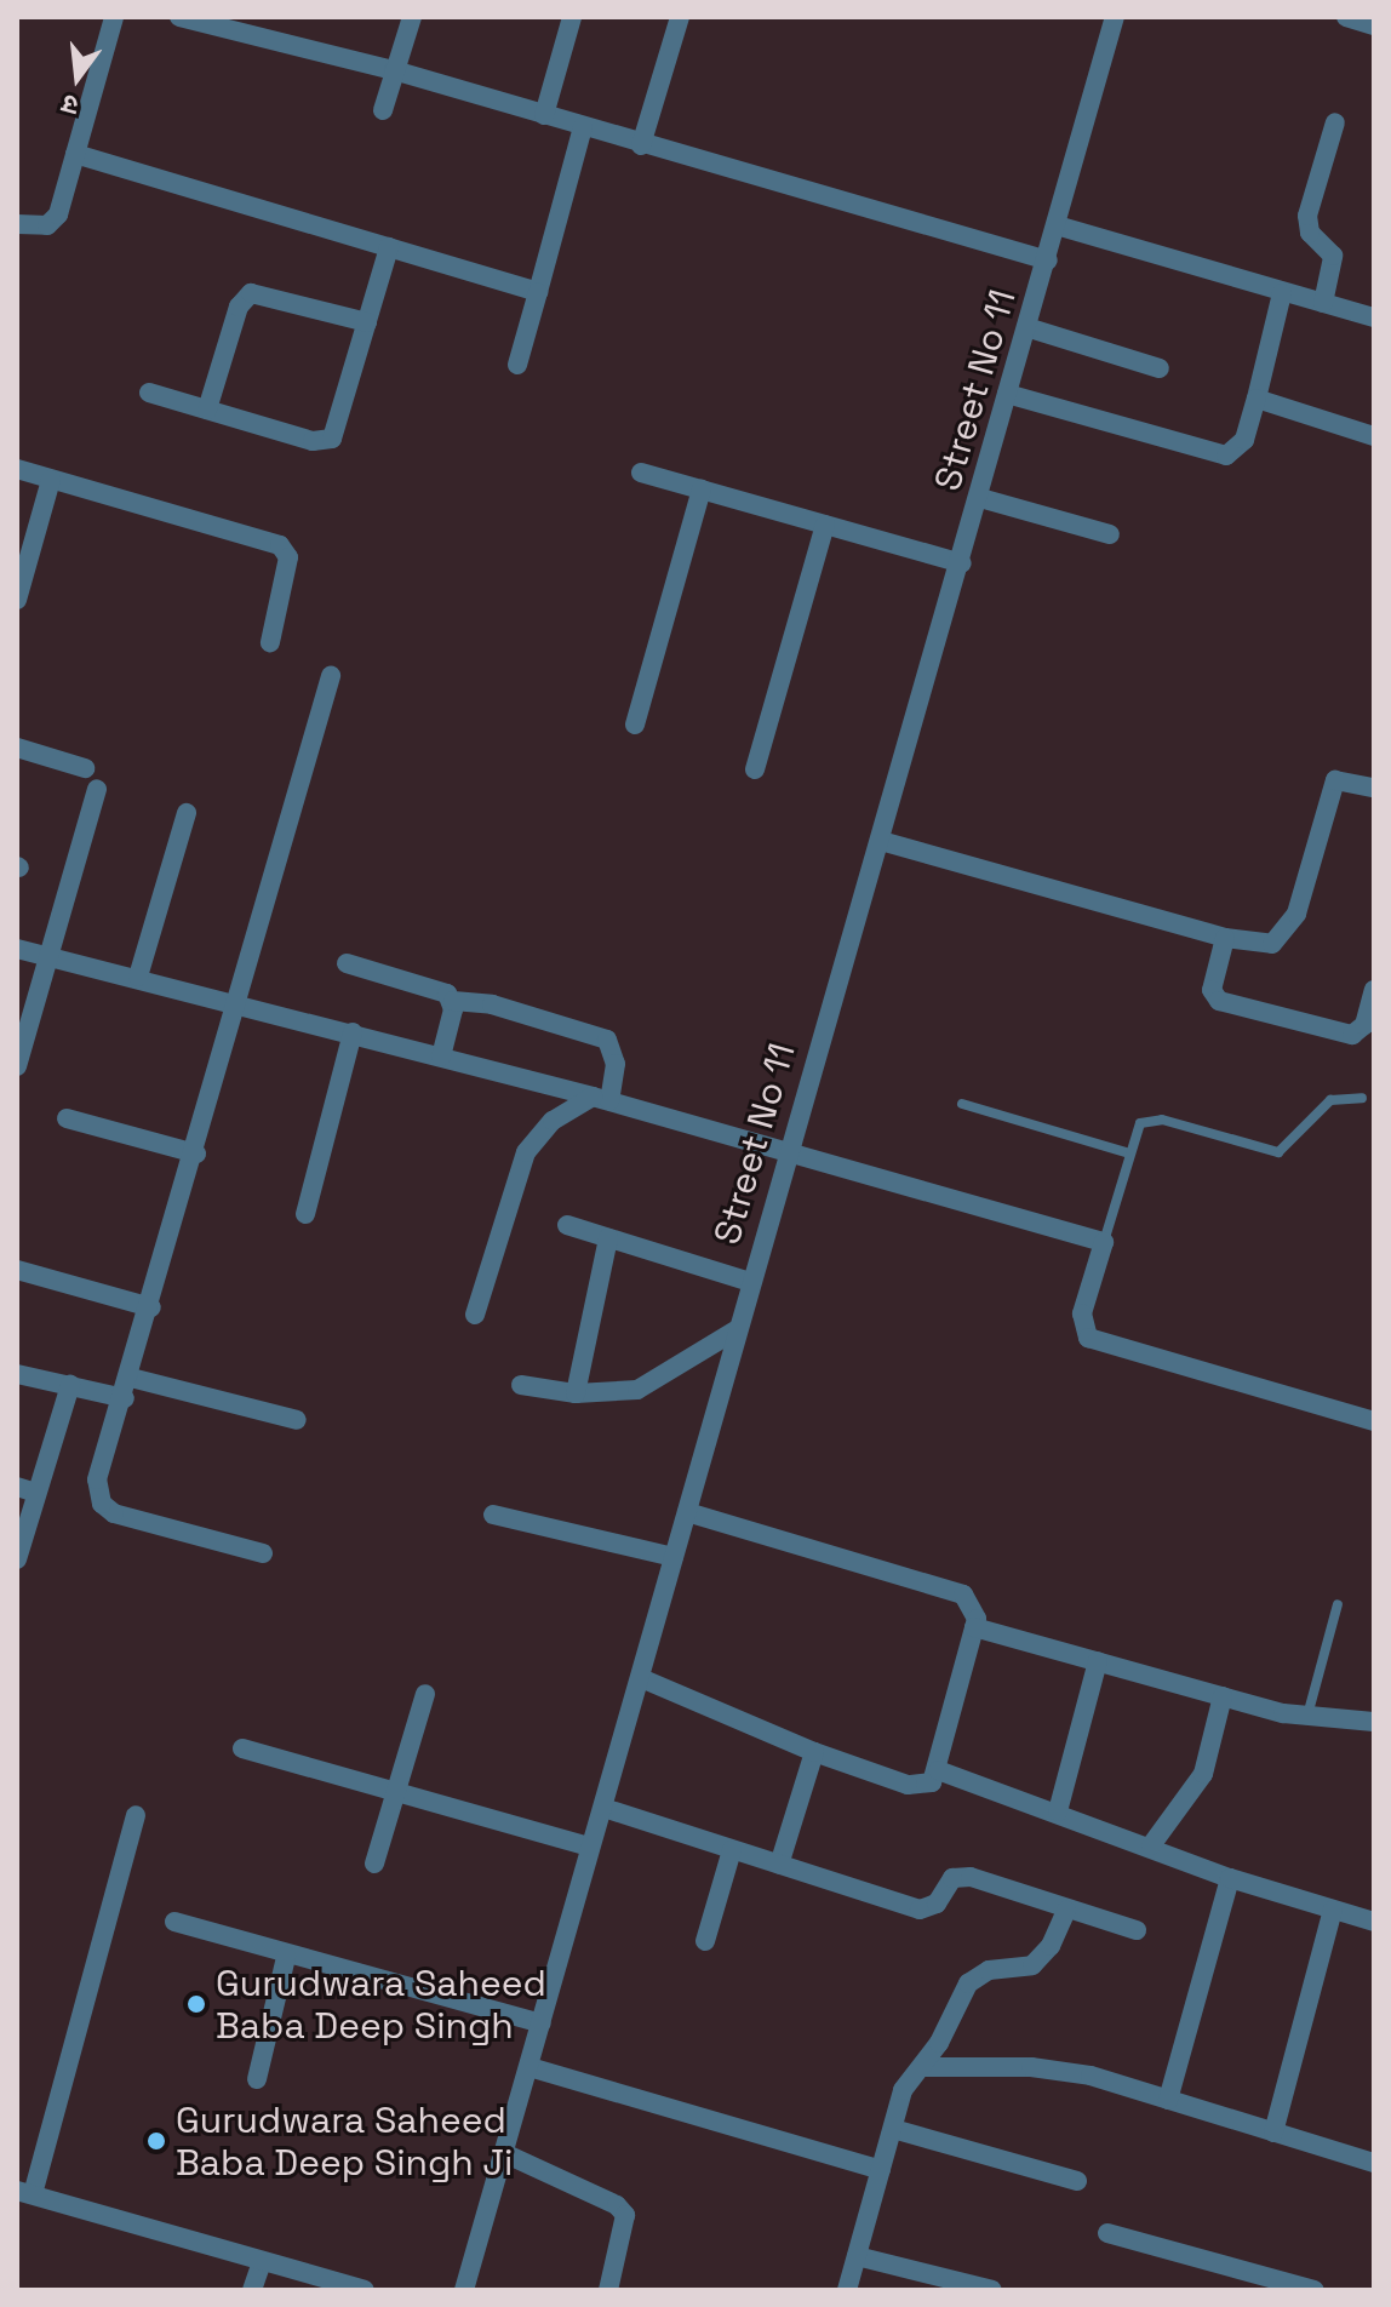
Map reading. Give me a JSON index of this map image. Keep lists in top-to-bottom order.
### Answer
{
  "streets": {
    "street": ["Street No 11"]
  },
  "places": ["Gurudwara Saheed Baba Deep Singh", "Gurudwara Saheed Baba Deep Singh Ji"],
  "north": "bottom"
}
